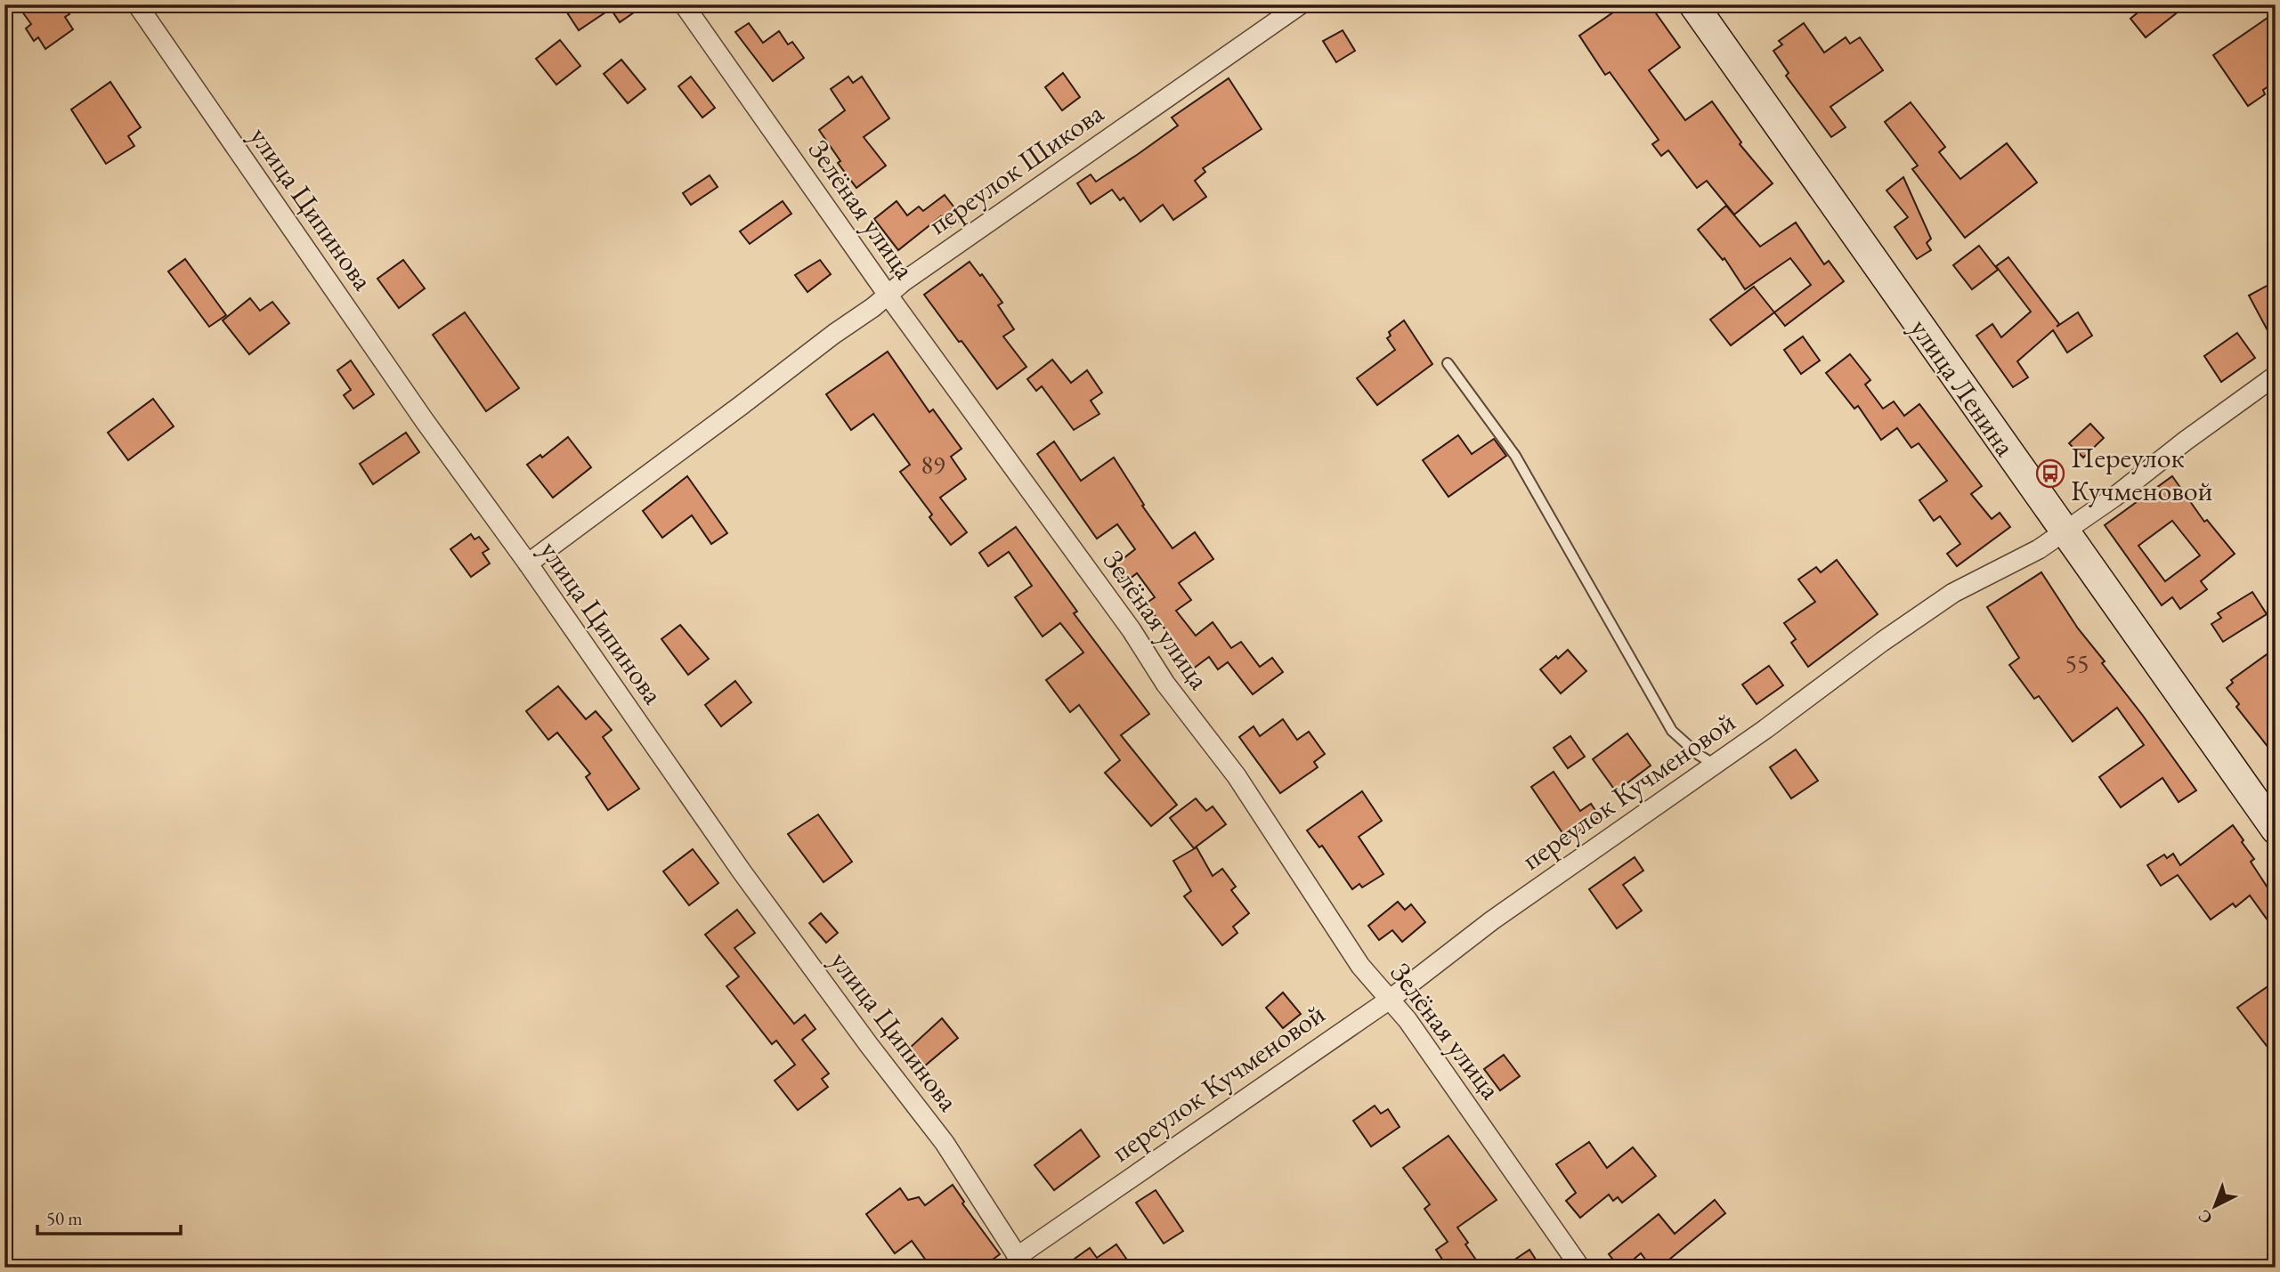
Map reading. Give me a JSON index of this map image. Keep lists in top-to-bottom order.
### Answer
{
  "streets": {
    "street": [
      "переулок Шикова",
      "улица Ципинова",
      "Зелёная улица",
      "улица Ленина",
      "переулок Кучменовой"
    ]
  },
  "crossings": [
    ["переулок Шикова", "улица Ципинова"],
    ["переулок Шикова", "Зелёная улица"],
    ["улица Ципинова", "переулок Кучменовой"],
    ["Зелёная улица", "переулок Кучменовой"],
    ["улица Ленина", "переулок Кучменовой"]
  ],
  "places": {
    "bus stop": ["Переулок Кучменовой"]
  },
  "house_numbers": ["89", "55"],
  "scale_bar": "50 m",
  "north": "bottom left"
}
